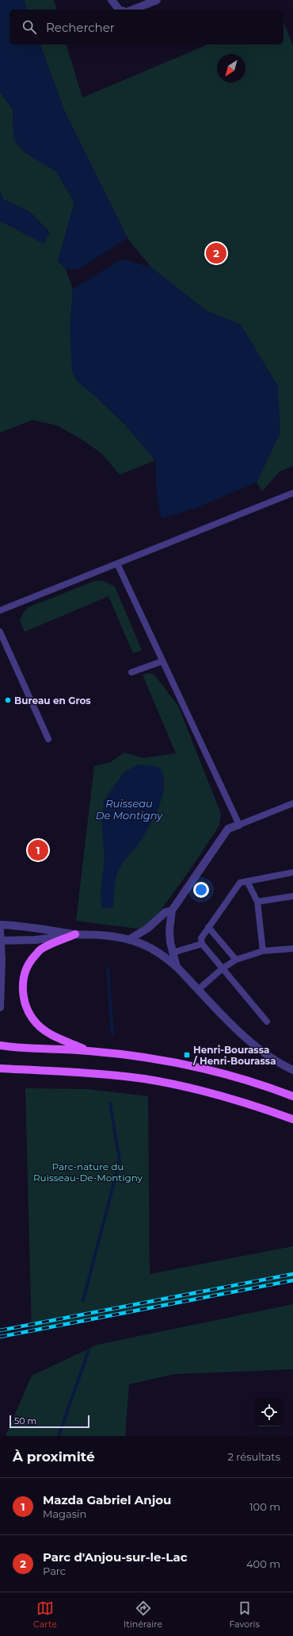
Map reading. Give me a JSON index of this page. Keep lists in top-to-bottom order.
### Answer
{
  "water": ["Ruisseau De Montigny"],
  "parks": ["Parc-nature du Ruisseau-De-Montigny"],
  "places": {
    "other": ["Bureau en Gros"],
    "transit": ["Henri-Bourassa / Henri-Bourassa"]
  },
  "scale_bar": "50 m",
  "north": "bottom left",
  "page": {
    "search": "Rechercher",
    "pins": ["2", "1"],
    "scale": "50 m",
    "heading": ["À proximité", "2 résultats"],
    "list": [
      {
        "mark": "1",
        "name": "Mazda Gabriel Anjou",
        "note": "Magasin",
        "value": "100 m"
      },
      {
        "mark": "2",
        "name": "Parc d'Anjou-sur-le-Lac",
        "note": "Parc",
        "value": "400 m"
      }
    ],
    "nav": ["Carte", "Itinéraire", "Favoris"]
  }
}
